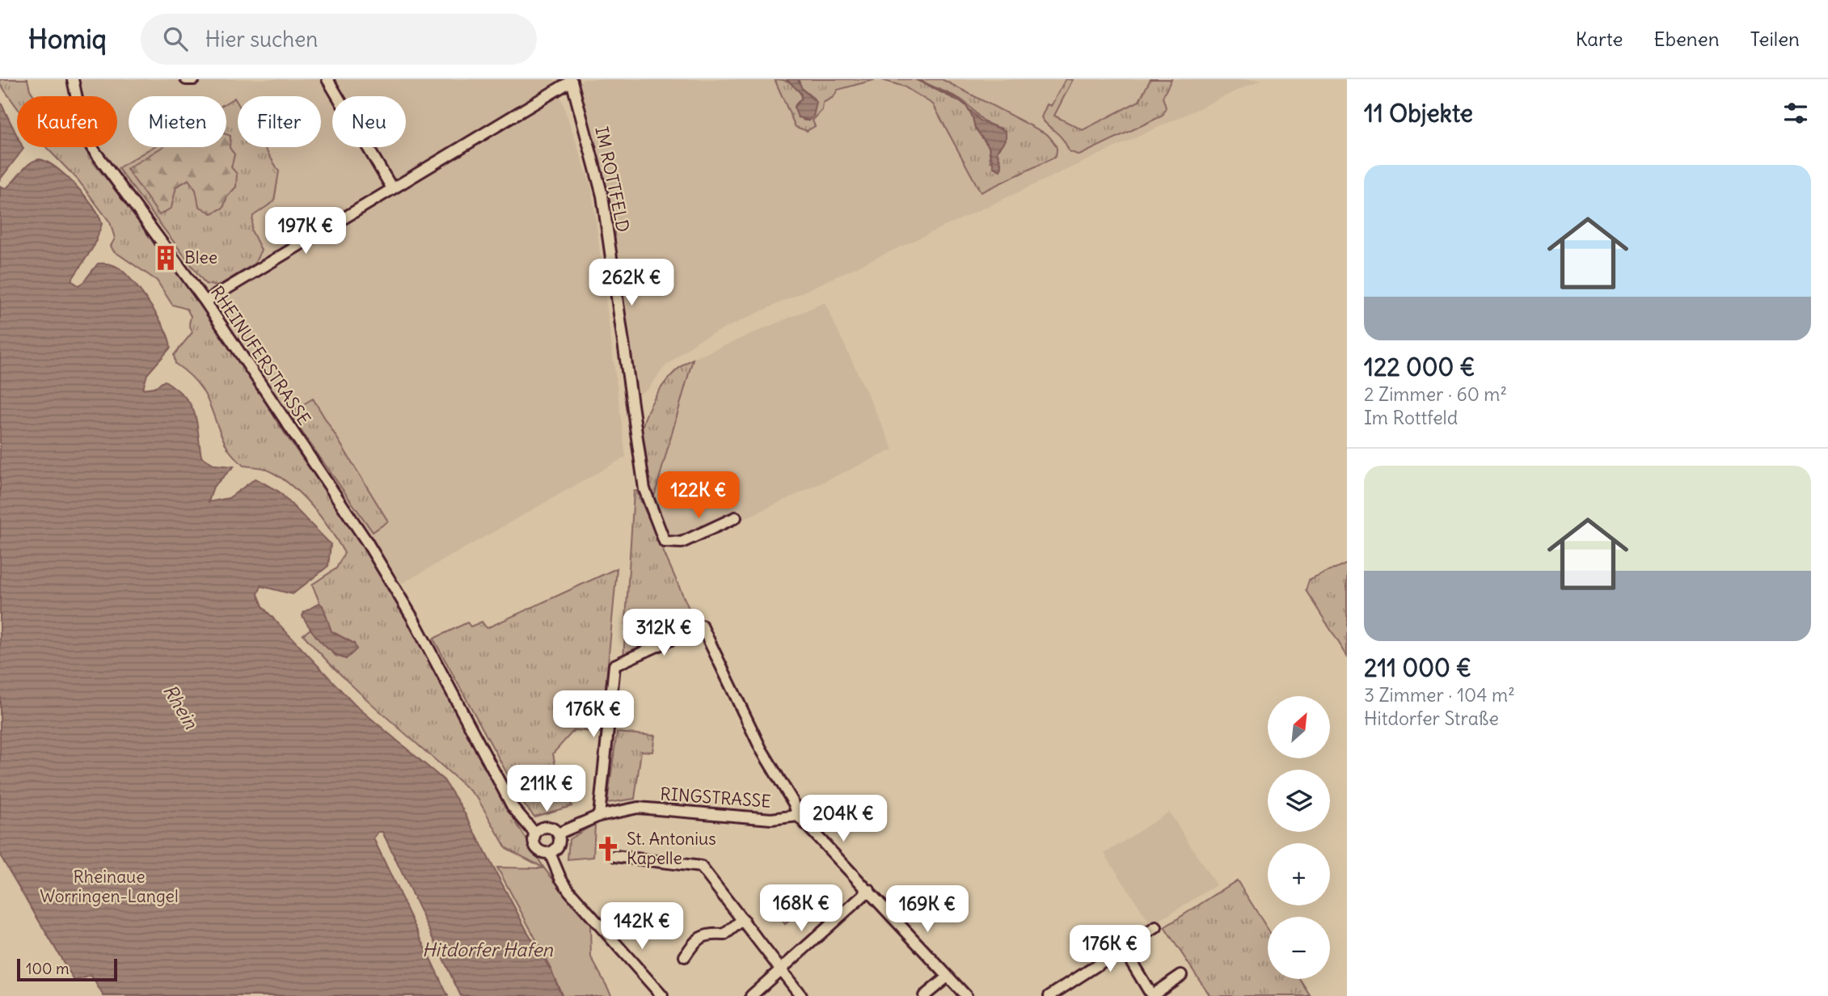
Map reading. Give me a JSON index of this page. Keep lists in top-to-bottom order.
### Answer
{
  "streets": {
    "street": ["IM ROTTFELD", "RHEINUFERSTRASSE", "RINGSTRASSE"]
  },
  "crossings": [
    ["RHEINUFERSTRASSE", "RINGSTRASSE"]
  ],
  "water": ["Rhein", "Hitdorfer Hafen"],
  "parks": ["Rheinaue Worringen-Langel"],
  "places": {
    "building": ["Blee"],
    "church": ["St. Antonius Kapelle"]
  },
  "scale_bar": "100 m",
  "north": "top right",
  "page": {
    "header": "Homiq",
    "search": "Hier suchen",
    "nav": ["Karte", "Ebenen", "Teilen"],
    "heading": "11 Objekte",
    "chip": [
      "Kaufen",
      "Mieten",
      "Filter",
      "Neu"
    ],
    "list": [
      {
        "name": "122 000 €",
        "note": "2 Zimmer · 60 m² · Im Rottfeld"
      },
      {
        "name": "211 000 €",
        "note": "3 Zimmer · 104 m² · Hitdorfer Straße"
      }
    ],
    "price": [
      "197K €",
      "262K €",
      "122K €",
      "312K €",
      "176K €",
      "211K €",
      "204K €",
      "168K €",
      "169K €",
      "142K €",
      "176K €"
    ],
    "map_buttons": ["+", "−"],
    "scale": "100 m"
  }
}
